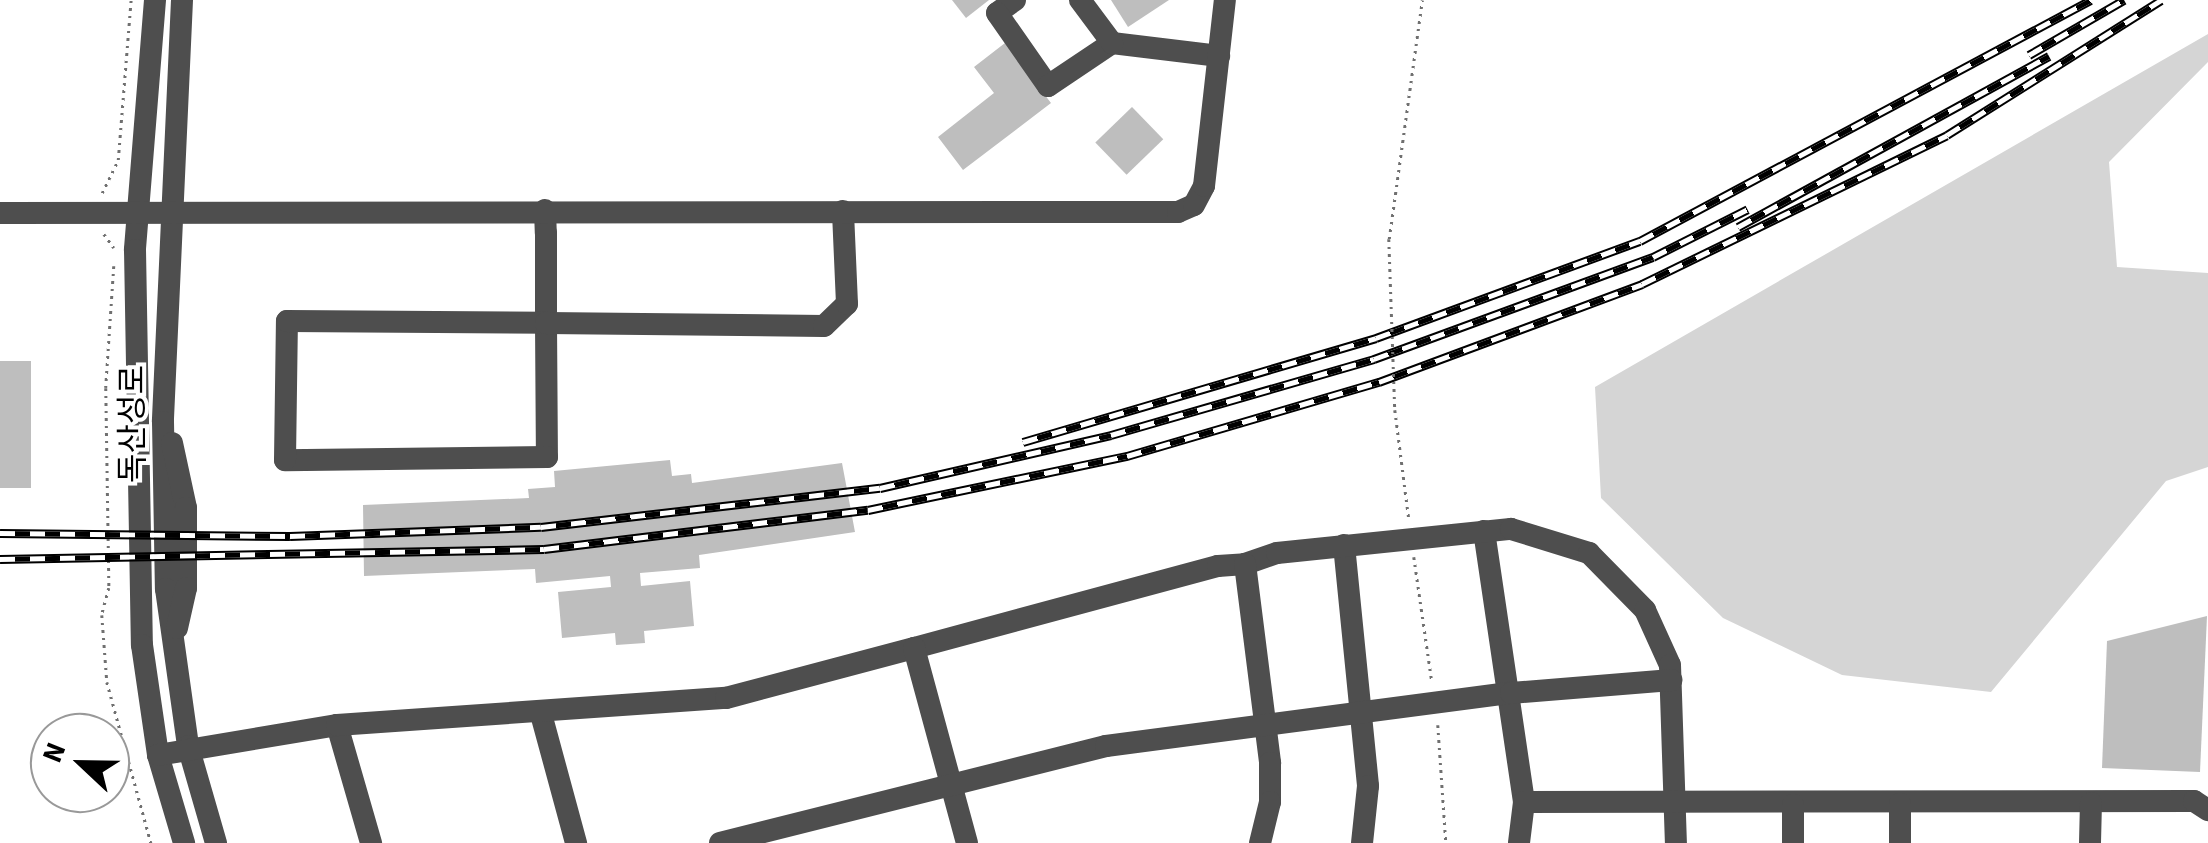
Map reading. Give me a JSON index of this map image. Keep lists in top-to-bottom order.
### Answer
{
  "streets": {
    "street": ["독산성로"]
  },
  "north": "left"
}
